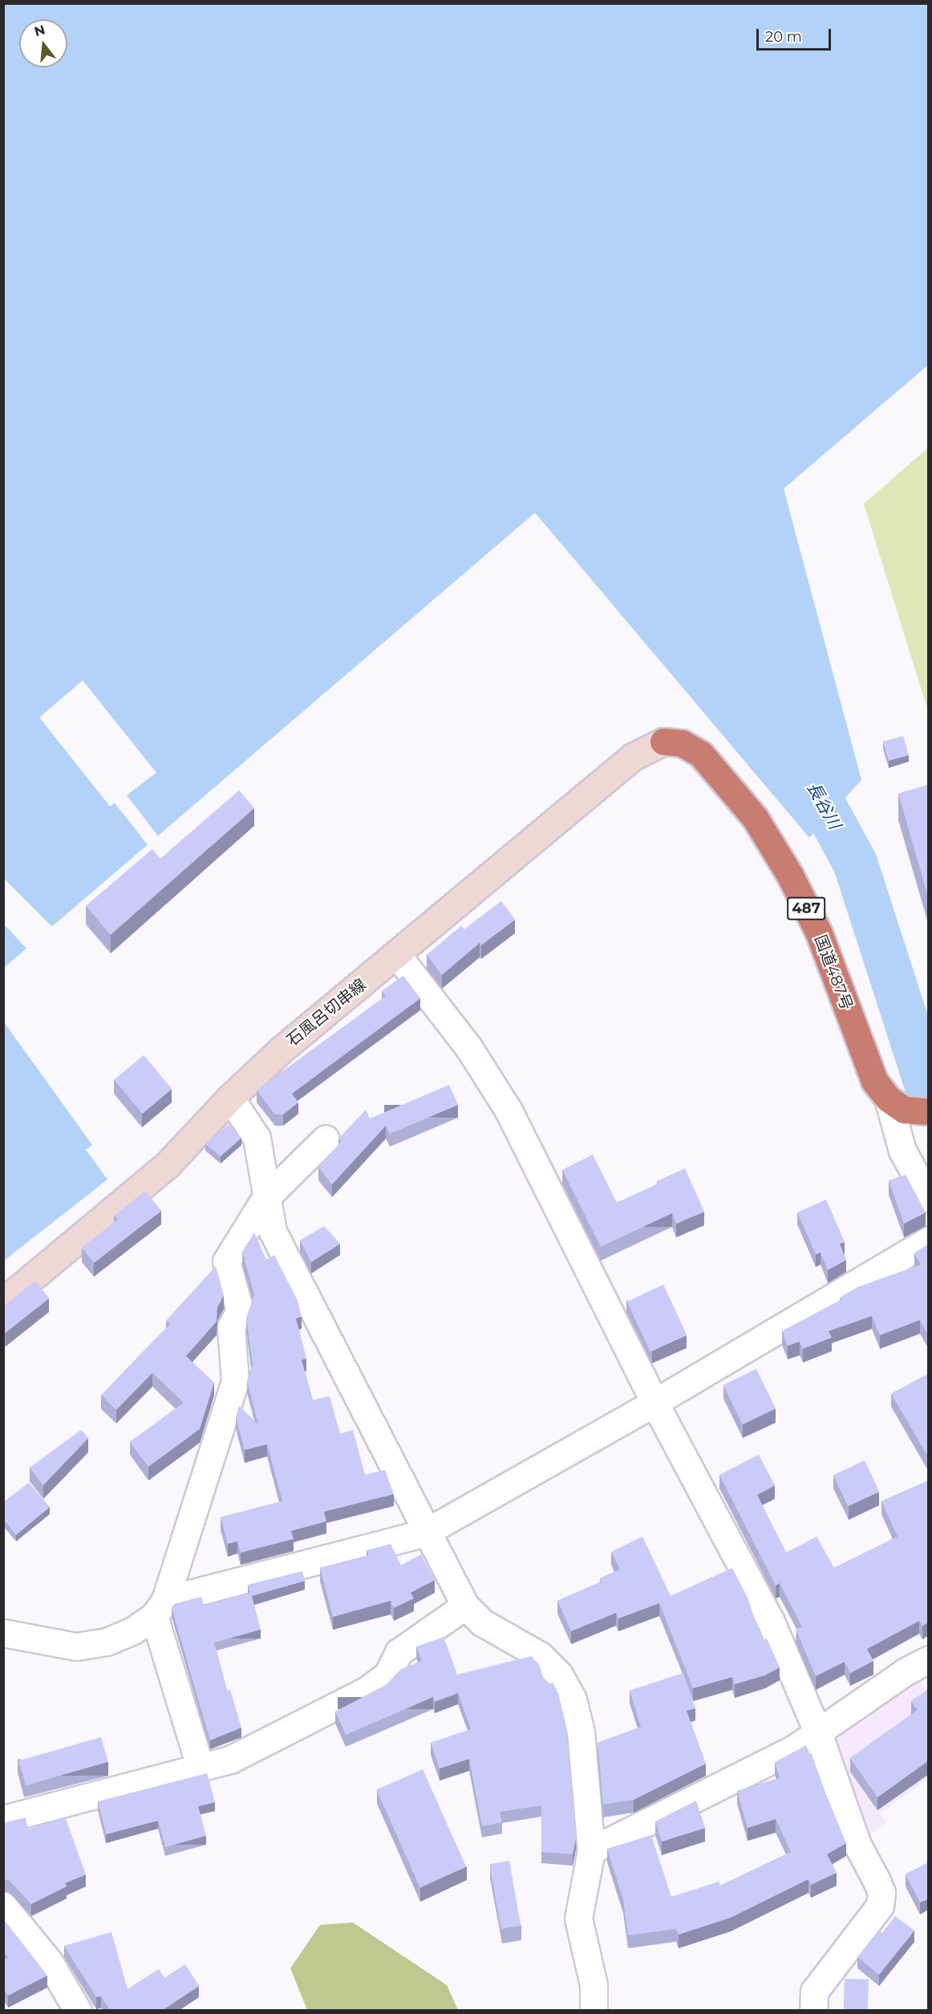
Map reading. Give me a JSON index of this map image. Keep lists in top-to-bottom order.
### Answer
{
  "streets": {
    "highway": ["487", "国道487号"],
    "main road": ["石風呂切串線"]
  },
  "crossings": [
    ["国道487号", "石風呂切串線"]
  ],
  "water": ["長谷川"],
  "scale_bar": "20 m",
  "north": "top"
}
